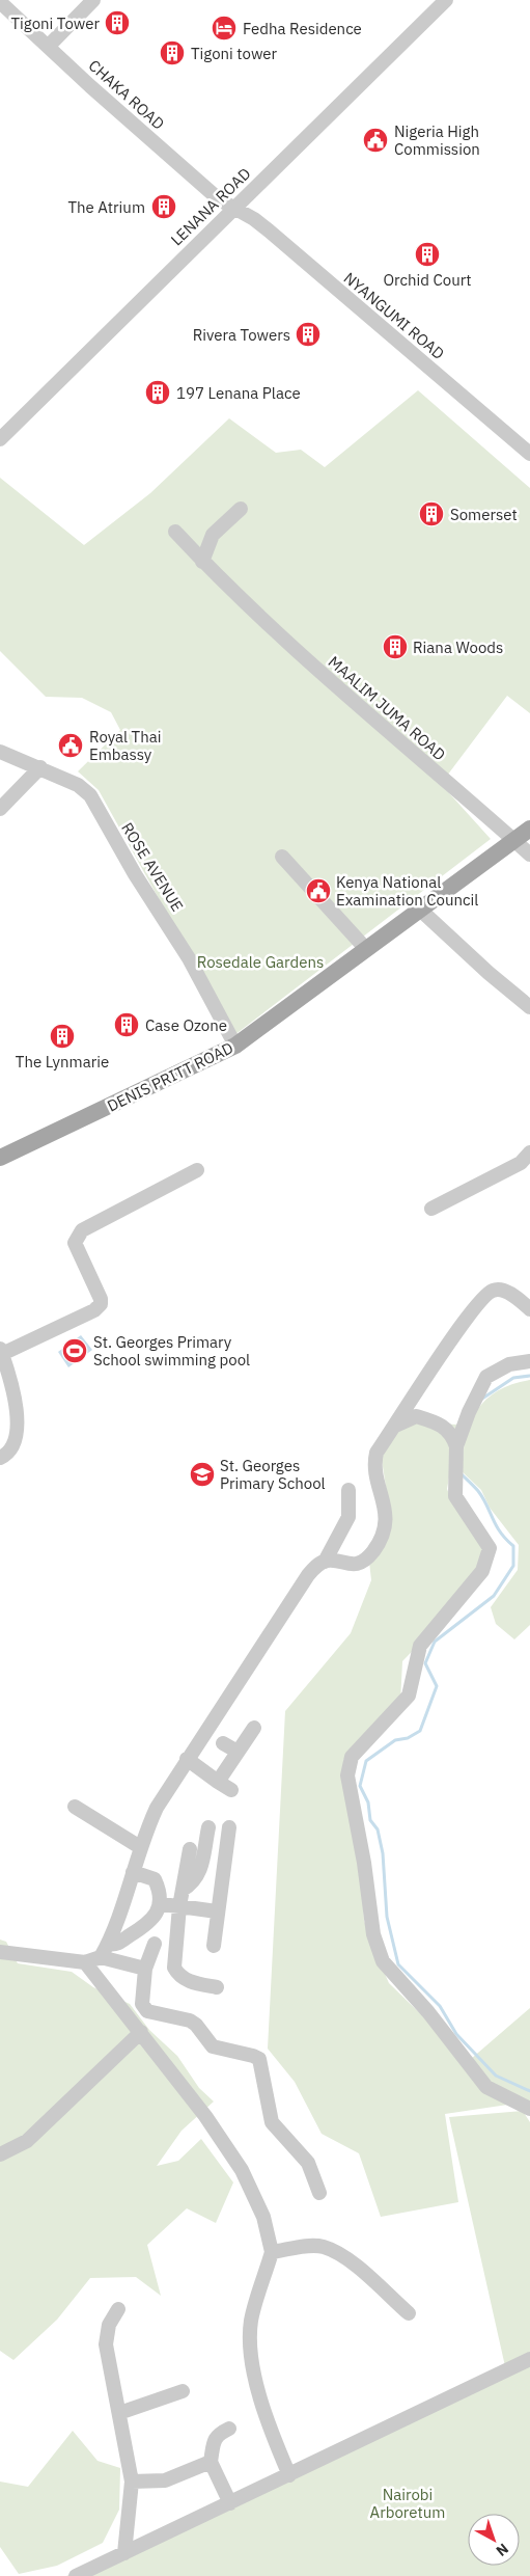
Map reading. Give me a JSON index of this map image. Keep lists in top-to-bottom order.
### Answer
{
  "streets": {
    "main road": ["DENIS PRITT ROAD"],
    "street": [
      "CHAKA ROAD",
      "LENANA ROAD",
      "NYANGUMI ROAD",
      "MAALIM JUMA ROAD",
      "ROSE AVENUE"
    ]
  },
  "crossings": [
    ["CHAKA ROAD", "LENANA ROAD"],
    ["CHAKA ROAD", "NYANGUMI ROAD"],
    ["LENANA ROAD", "NYANGUMI ROAD"],
    ["MAALIM JUMA ROAD", "DENIS PRITT ROAD"],
    ["ROSE AVENUE", "DENIS PRITT ROAD"]
  ],
  "parks": ["Rosedale Gardens", "Nairobi Arboretum"],
  "places": {
    "building": [
      "Tigoni Tower",
      "Tigoni tower",
      "The Atrium",
      "Orchid Court",
      "Rivera Towers",
      "197 Lenana Place",
      "Somerset",
      "Riana Woods",
      "Case Ozone",
      "The Lynmarie"
    ],
    "hotel": ["Fedha Residence"],
    "public building": ["Nigeria High Commission", "Royal Thai Embassy", "Kenya National Examination Council"],
    "sports": ["St. Georges Primary School swimming pool"],
    "school or university": ["St. Georges Primary School"]
  },
  "north": "bottom right"
}
